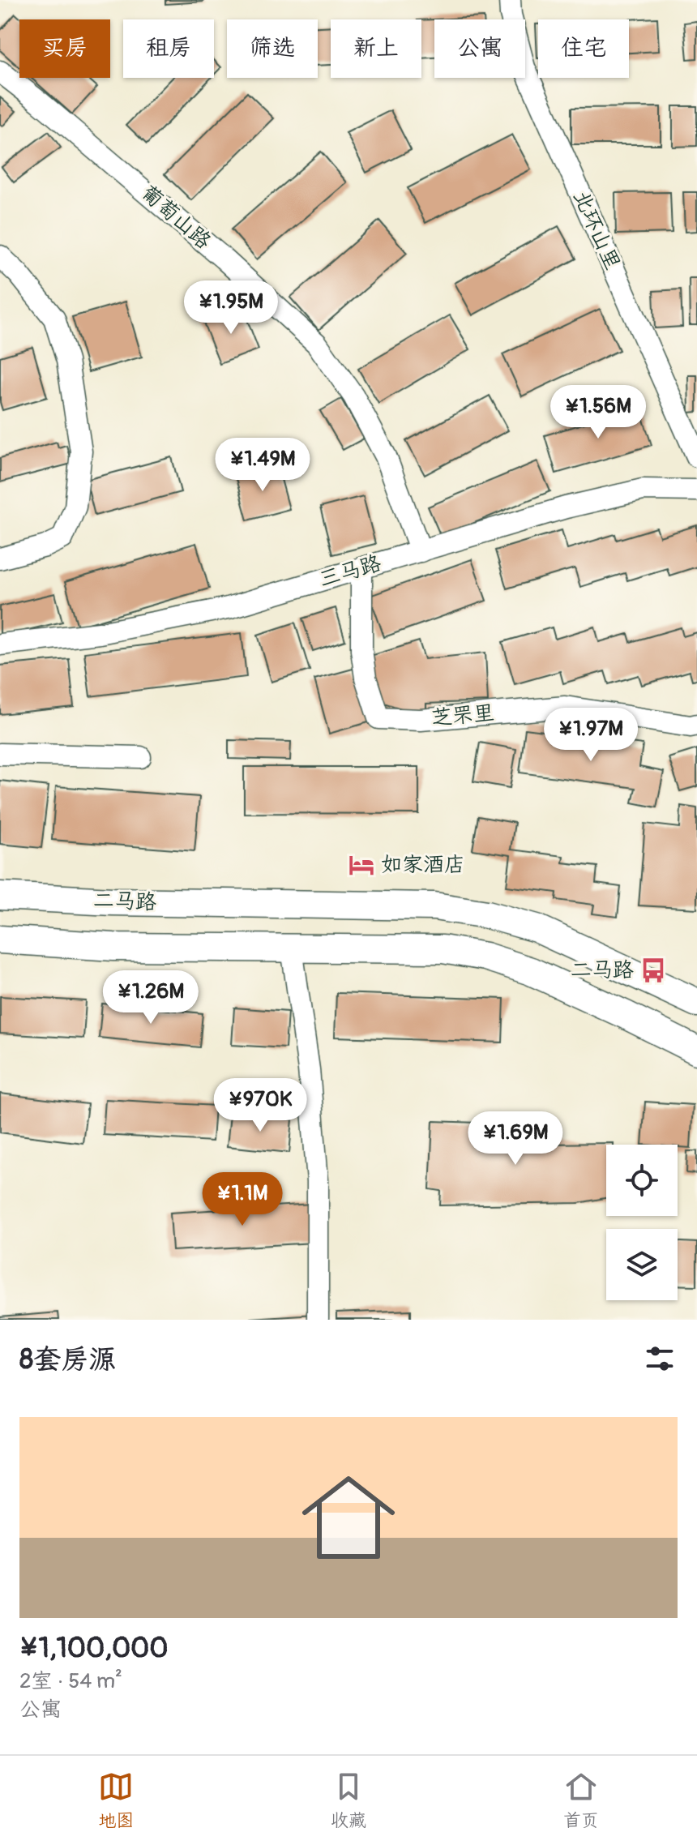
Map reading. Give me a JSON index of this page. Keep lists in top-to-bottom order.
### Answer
{
  "streets": {
    "main road": ["二马路"],
    "street": [
      "葡萄山路",
      "北环山里",
      "三马路",
      "芝罘里"
    ]
  },
  "crossings": [
    ["葡萄山路", "三马路"],
    ["三马路", "芝罘里"]
  ],
  "places": {
    "hotel": ["如家酒店"],
    "bus stop": ["二马路"]
  },
  "page": {
    "chip": [
      "买房",
      "租房",
      "筛选",
      "新上",
      "公寓",
      "住宅"
    ],
    "price": [
      "¥1.95M",
      "¥1.56M",
      "¥1.49M",
      "¥1.97M",
      "¥1.26M",
      "¥970K",
      "¥1.69M",
      "¥1.1M"
    ],
    "heading": "8套房源",
    "list": [
      {
        "name": "¥1,100,000",
        "note": "2室 · 54 m² · 公寓"
      }
    ],
    "tabs": ["地图", "收藏", "首页"]
  }
}
